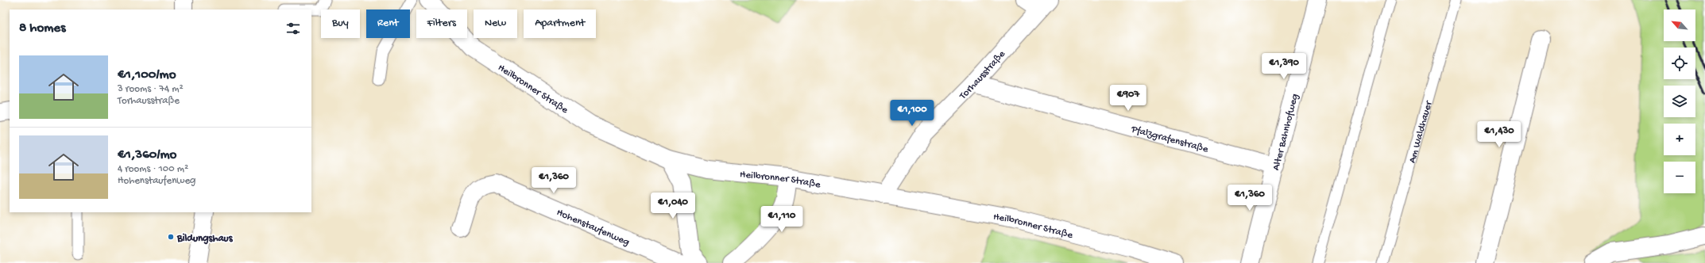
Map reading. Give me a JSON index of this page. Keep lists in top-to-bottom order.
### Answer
{
  "streets": {
    "street": [
      "Torhausstraße",
      "Heilbronner Straße",
      "Alter Bahnhofweg",
      "Pfalzgrafenstraße",
      "Hohenstaufenweg"
    ],
    "lane": ["Am Waldhauer"]
  },
  "crossings": [
    ["Torhausstraße", "Heilbronner Straße"],
    ["Torhausstraße", "Pfalzgrafenstraße"],
    ["Alter Bahnhofweg", "Pfalzgrafenstraße"]
  ],
  "places": ["Bildungshaus"],
  "north": "top left",
  "page": {
    "map_buttons": ["+", "−"],
    "chip": [
      "Buy",
      "Rent",
      "Filters",
      "New",
      "Apartment"
    ],
    "heading": "8 homes",
    "list": [
      {
        "name": "€1,100/mo",
        "note": "3 rooms · 74 m² · Torhausstraße"
      },
      {
        "name": "€1,360/mo",
        "note": "4 rooms · 100 m² · Hohenstaufenweg"
      }
    ],
    "price": [
      "€1,390",
      "€907",
      "€1,100",
      "€1,430",
      "€1,360",
      "€1,360",
      "€1,040",
      "€1,110"
    ]
  }
}
